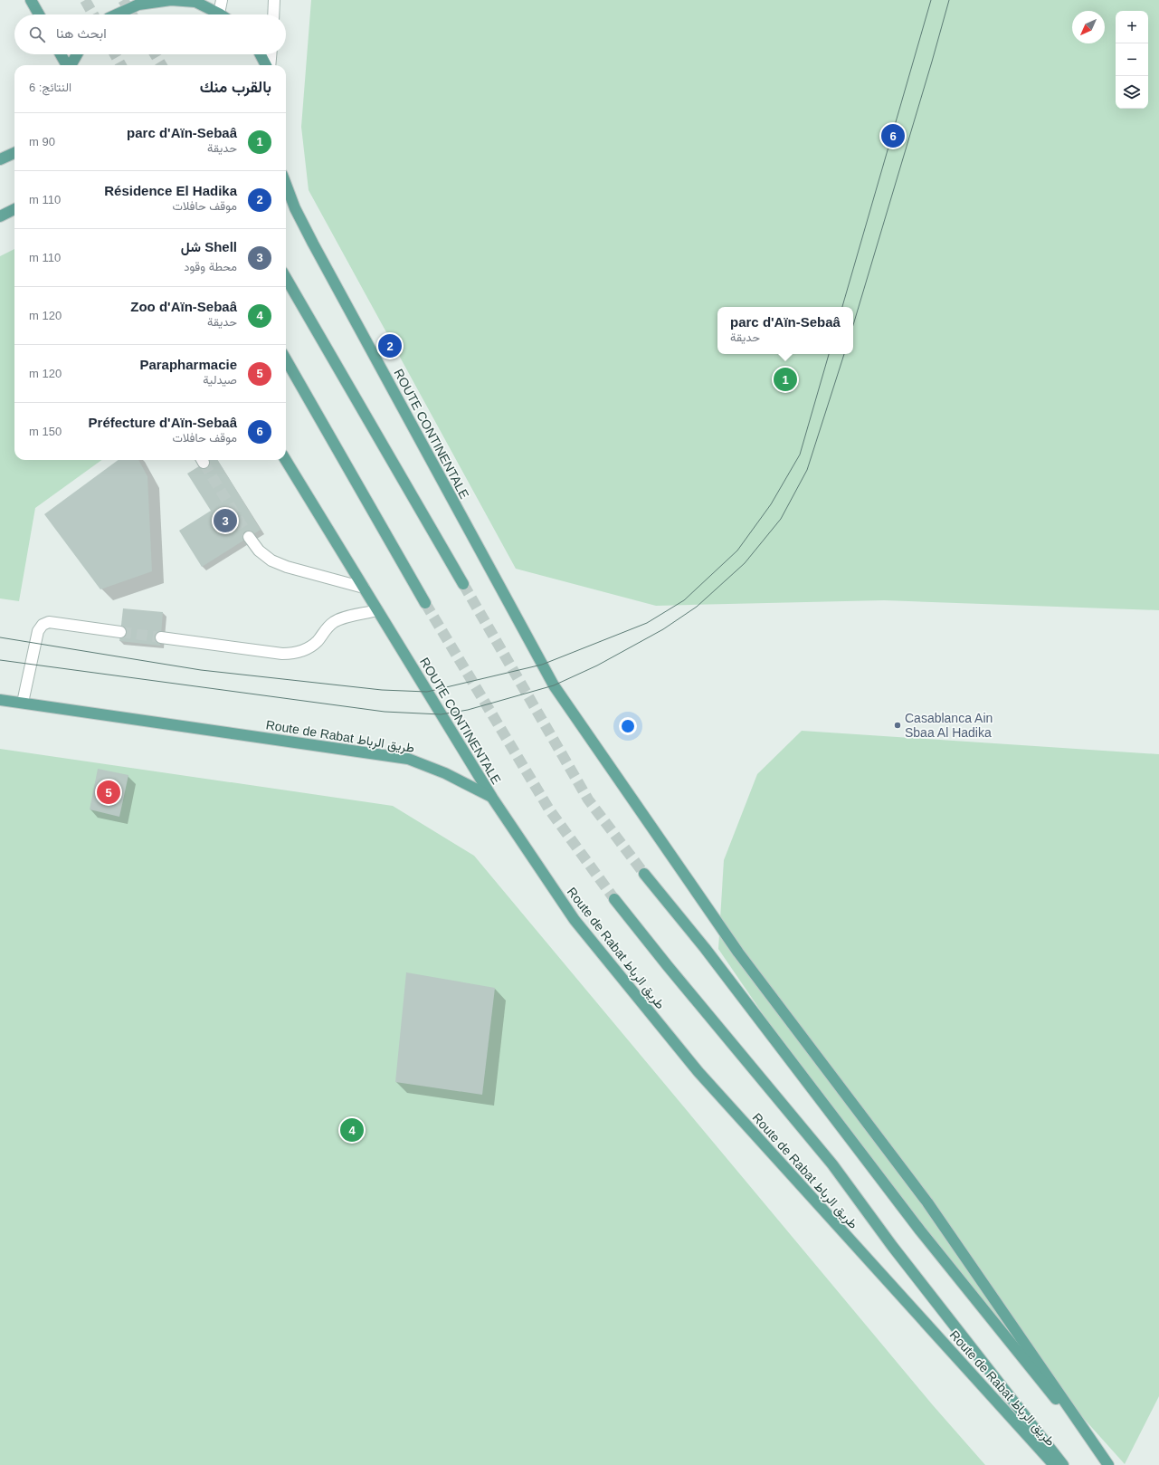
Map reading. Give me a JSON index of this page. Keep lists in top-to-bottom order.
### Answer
{
  "streets": {
    "main road": ["ROUTE CONTINENTALE", "Route de Rabat طريق الرباط"]
  },
  "crossings": [
    ["ROUTE CONTINENTALE", "Route de Rabat طريق الرباط"]
  ],
  "places": ["Casablanca Ain Sbaa Al Hadika"],
  "north": "bottom left",
  "page": {
    "map_buttons": ["+", "−"],
    "search": "ابحث هنا",
    "heading": ["بالقرب منك", "النتائج: 6"],
    "list": [
      {
        "mark": "1",
        "name": "parc d'Aïn-Sebaâ",
        "note": "حديقة",
        "value": "90 m"
      },
      {
        "mark": "2",
        "name": "Résidence El Hadika",
        "note": "موقف حافلات",
        "value": "110 m"
      },
      {
        "mark": "3",
        "name": "Shell شل",
        "note": "محطة وقود",
        "value": "110 m"
      },
      {
        "mark": "4",
        "name": "Zoo d'Aïn-Sebaâ",
        "note": "حديقة",
        "value": "120 m"
      },
      {
        "mark": "5",
        "name": "Parapharmacie",
        "note": "صيدلية",
        "value": "120 m"
      },
      {
        "mark": "6",
        "name": "Préfecture d'Aïn-Sebaâ",
        "note": "موقف حافلات",
        "value": "150 m"
      }
    ],
    "pins": [
      "6",
      "2",
      "1",
      "3",
      "5",
      "4"
    ],
    "popup": ["parc d'Aïn-Sebaâ", "حديقة"]
  }
}
